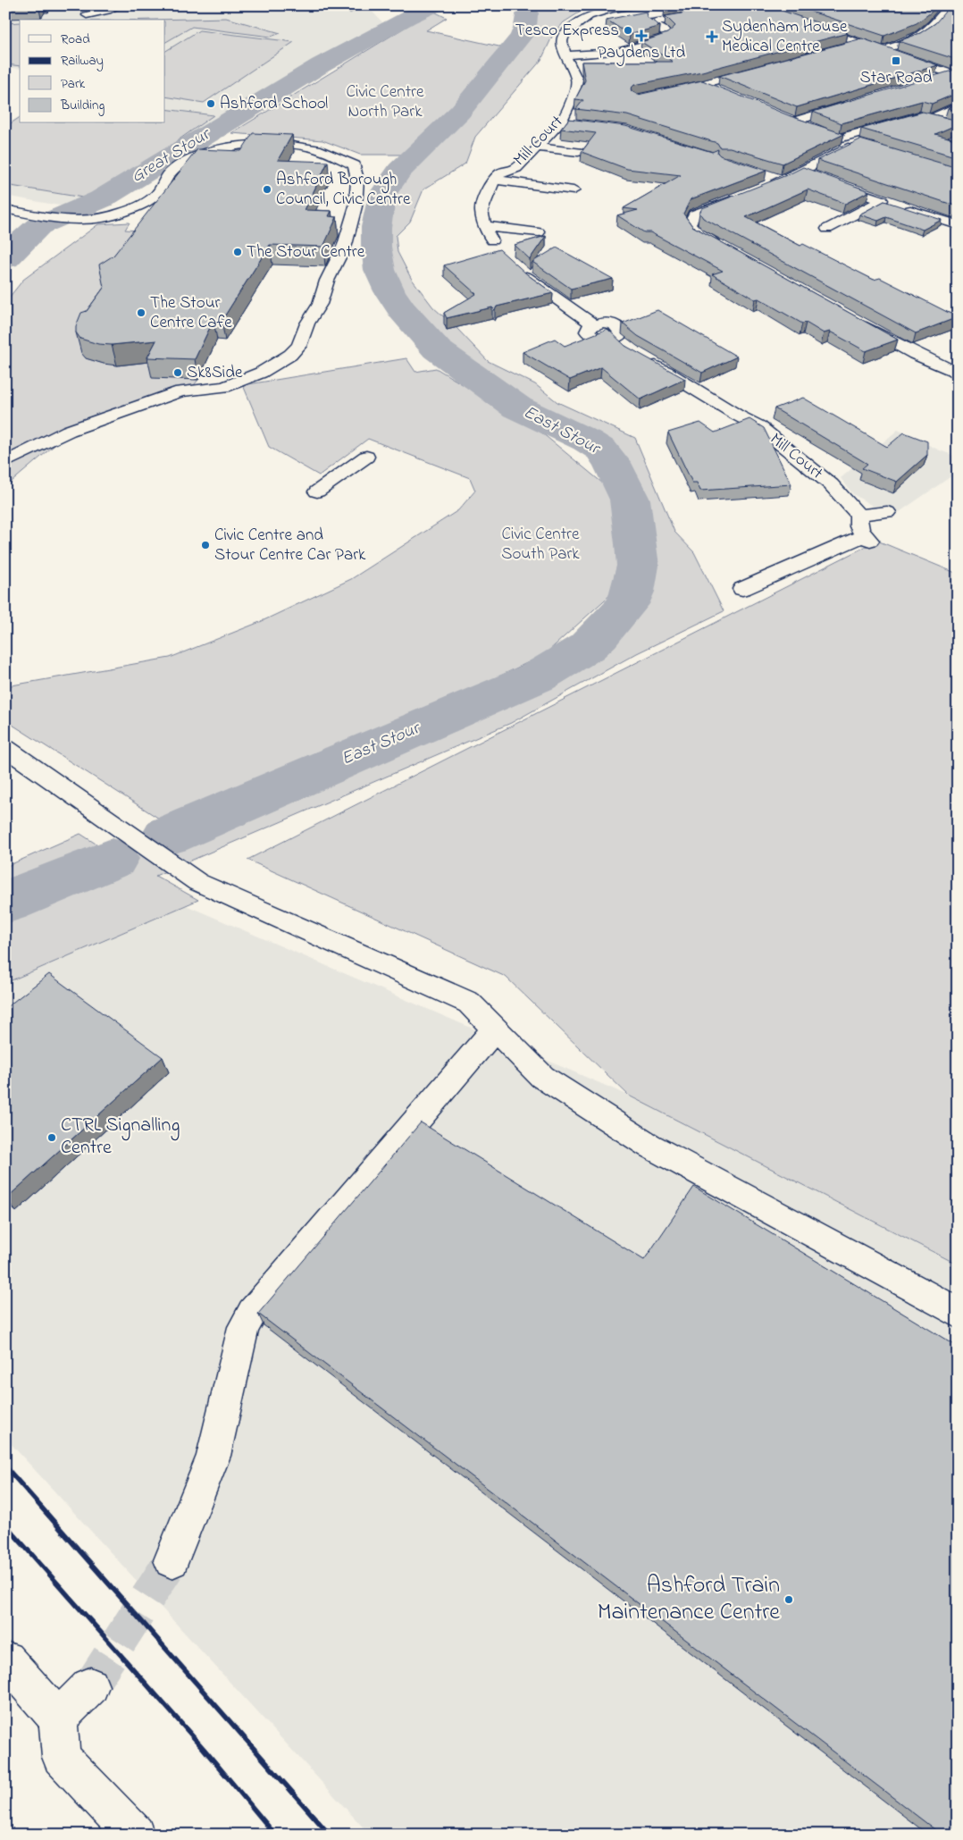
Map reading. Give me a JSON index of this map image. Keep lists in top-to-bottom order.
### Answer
{
  "streets": {
    "street": ["Mill Court"]
  },
  "water": ["Great Stour", "East Stour"],
  "parks": ["Civic Centre North Park", "Civic Centre South Park"],
  "places": {
    "other": [
      "Tesco Express",
      "Ashford School",
      "Ashford Borough Council, Civic Centre",
      "The Stour Centre",
      "The Stour Centre Cafe",
      "Sk8Side",
      "Civic Centre and Stour Centre Car Park",
      "CTRL Signalling Centre",
      "Ashford Train Maintenance Centre"
    ],
    "health": ["Paydens Ltd", "Sydenham House Medical Centre"],
    "transit": ["Star Road"]
  },
  "legend": [
    "Road",
    "Railway",
    "Park",
    "Building"
  ]
}
